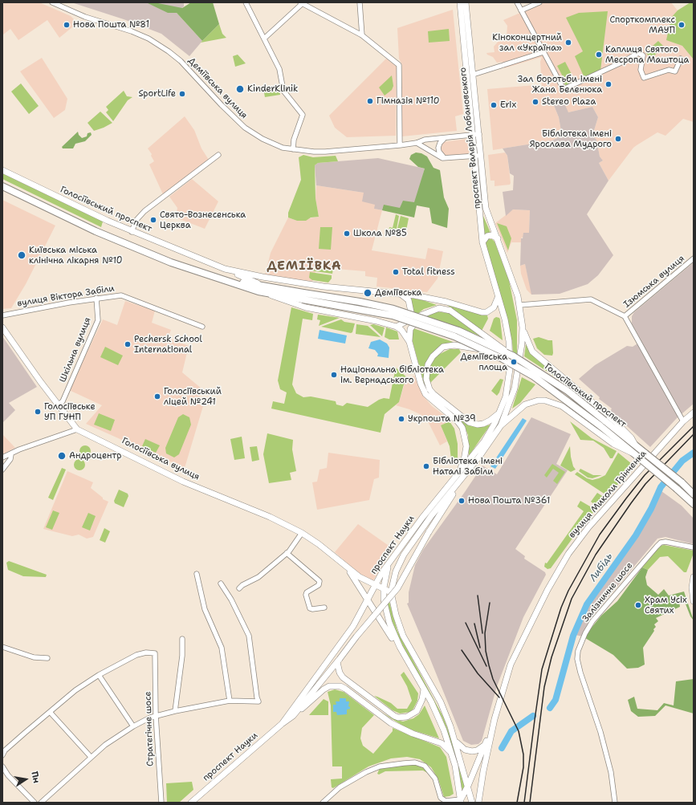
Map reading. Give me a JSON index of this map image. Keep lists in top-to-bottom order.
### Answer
{
  "streets": {
    "highway": ["Голосіївський проспект"],
    "main road": [
      "проспект Валерія Лобановського",
      "Голосіївська вулиця",
      "вулиця Миколи Грінченка",
      "проспект Науки"
    ],
    "street": [
      "Деміївська вулиця",
      "Ізюмська вулиця",
      "вулиця Віктора Забіли",
      "Шкільна вулиця",
      "Залізничне шосе",
      "Стратегічне шосе"
    ]
  },
  "crossings": [
    ["Деміївська вулиця", "проспект Валерія Лобановського"],
    ["проспект Валерія Лобановського", "Голосіївський проспект"],
    ["вулиця Віктора Забіли", "Шкільна вулиця"],
    ["Шкільна вулиця", "Голосіївська вулиця"],
    ["Голосіївська вулиця", "проспект Науки"]
  ],
  "districts": ["ДЕМІЇВКА"],
  "water": ["Либідь"],
  "places": [
    "Нова Пошта №81",
    "Спорткомплекс МАУП",
    "Кіноконцертний зал «Україна»",
    "Каплиця Святого Месропа Маштоца",
    "Зал боротьби імені Жана Беленюка",
    "KinderKlinik",
    "SportLife",
    "Гімназія №110",
    "Stereo Plaza",
    "Erix",
    "Бібліотека імені Ярослава Мудрого",
    "Свято-Вознесенська Церква",
    "Школа №85",
    "Київська міська клінічна лікарня №10",
    "Total fitness",
    "Деміївська",
    "Pechersk School International",
    "Деміївська площа",
    "Національна бібліотека ім. Вернадського",
    "Голосіївський ліцей №241",
    "Голосіївське УП ГУНП",
    "Укрпошта №39",
    "Андроцентр",
    "Бібліотека імені Наталі Забіли",
    "Нова Пошта №361",
    "Храм Усіх Святих"
  ],
  "north": "right"
}
